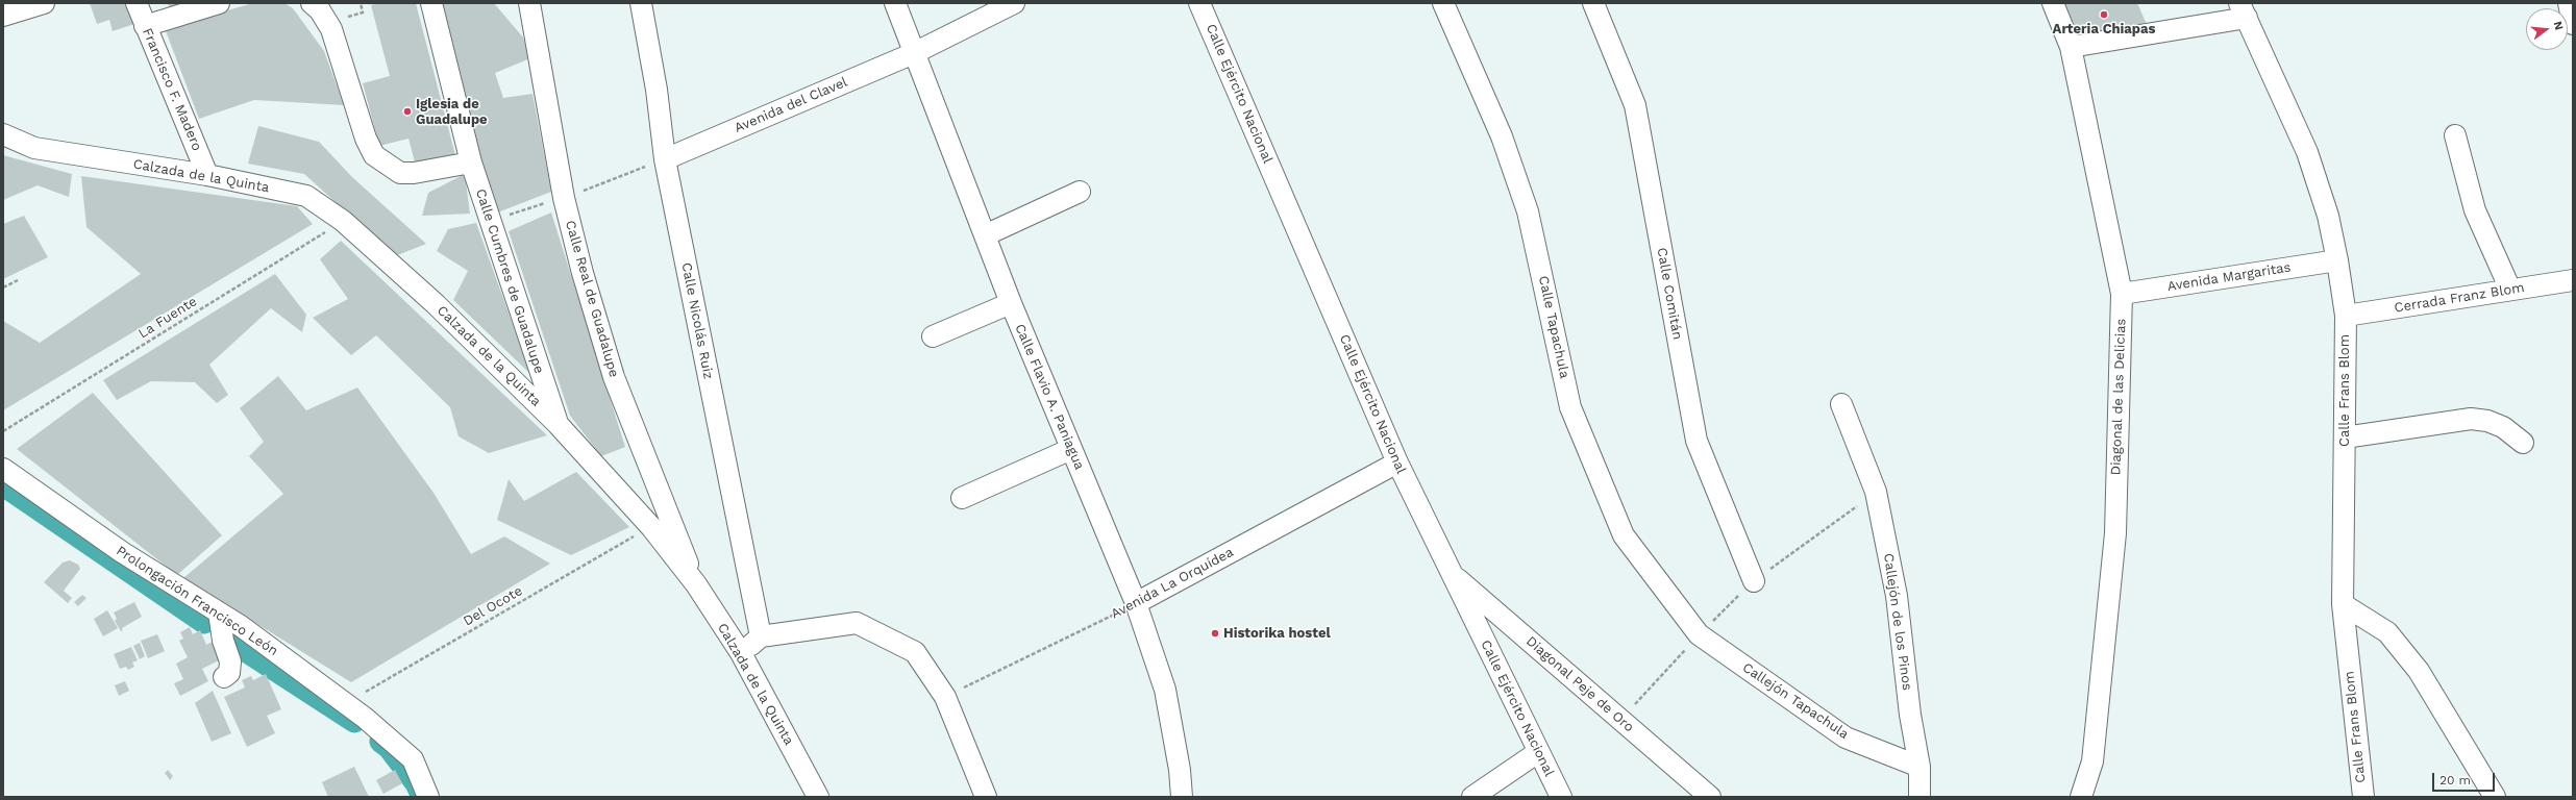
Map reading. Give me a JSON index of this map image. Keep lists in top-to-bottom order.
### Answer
{
  "streets": {
    "street": [
      "Francisco F. Madero",
      "Calle Ejército Nacional",
      "Avenida del Clavel",
      "Calzada de la Quinta",
      "Avenida Margaritas",
      "Calle Cumbres de Guadalupe",
      "Calle Comitán",
      "Cerrada Franz Blom",
      "Calle Real de Guadalupe",
      "Calle Nicolás Ruiz",
      "Calle Tapachula",
      "Calle Frans Blom",
      "Calle Flavio A. Paniagua",
      "Diagonal de las Delicias",
      "Avenida La Orquídea",
      "Prolongación Francisco León",
      "Callejón de los Pinos",
      "Diagonal Peje de Oro",
      "Callejón Tapachula"
    ],
    "path": ["La Fuente", "Del Ocote"]
  },
  "crossings": [
    ["Francisco F. Madero", "Calzada de la Quinta"],
    ["Calle Ejército Nacional", "Avenida La Orquídea"],
    ["Calle Ejército Nacional", "Diagonal Peje de Oro"],
    ["Avenida del Clavel", "Calle Nicolás Ruiz"],
    ["Avenida del Clavel", "Calle Flavio A. Paniagua"],
    ["Calzada de la Quinta", "Calle Cumbres de Guadalupe"],
    ["Calzada de la Quinta", "Calle Real de Guadalupe"],
    ["Calzada de la Quinta", "La Fuente"],
    ["Calzada de la Quinta", "Del Ocote"],
    ["Avenida Margaritas", "Calle Frans Blom"],
    ["Avenida Margaritas", "Diagonal de las Delicias"],
    ["Cerrada Franz Blom", "Calle Frans Blom"],
    ["Calle Tapachula", "Callejón Tapachula"],
    ["Calle Flavio A. Paniagua", "Avenida La Orquídea"],
    ["Prolongación Francisco León", "Del Ocote"],
    ["Callejón de los Pinos", "Callejón Tapachula"]
  ],
  "places": ["Arteria Chiapas", "Iglesia de Guadalupe", "Historika hostel"],
  "scale_bar": "20 m",
  "north": "right"
}
